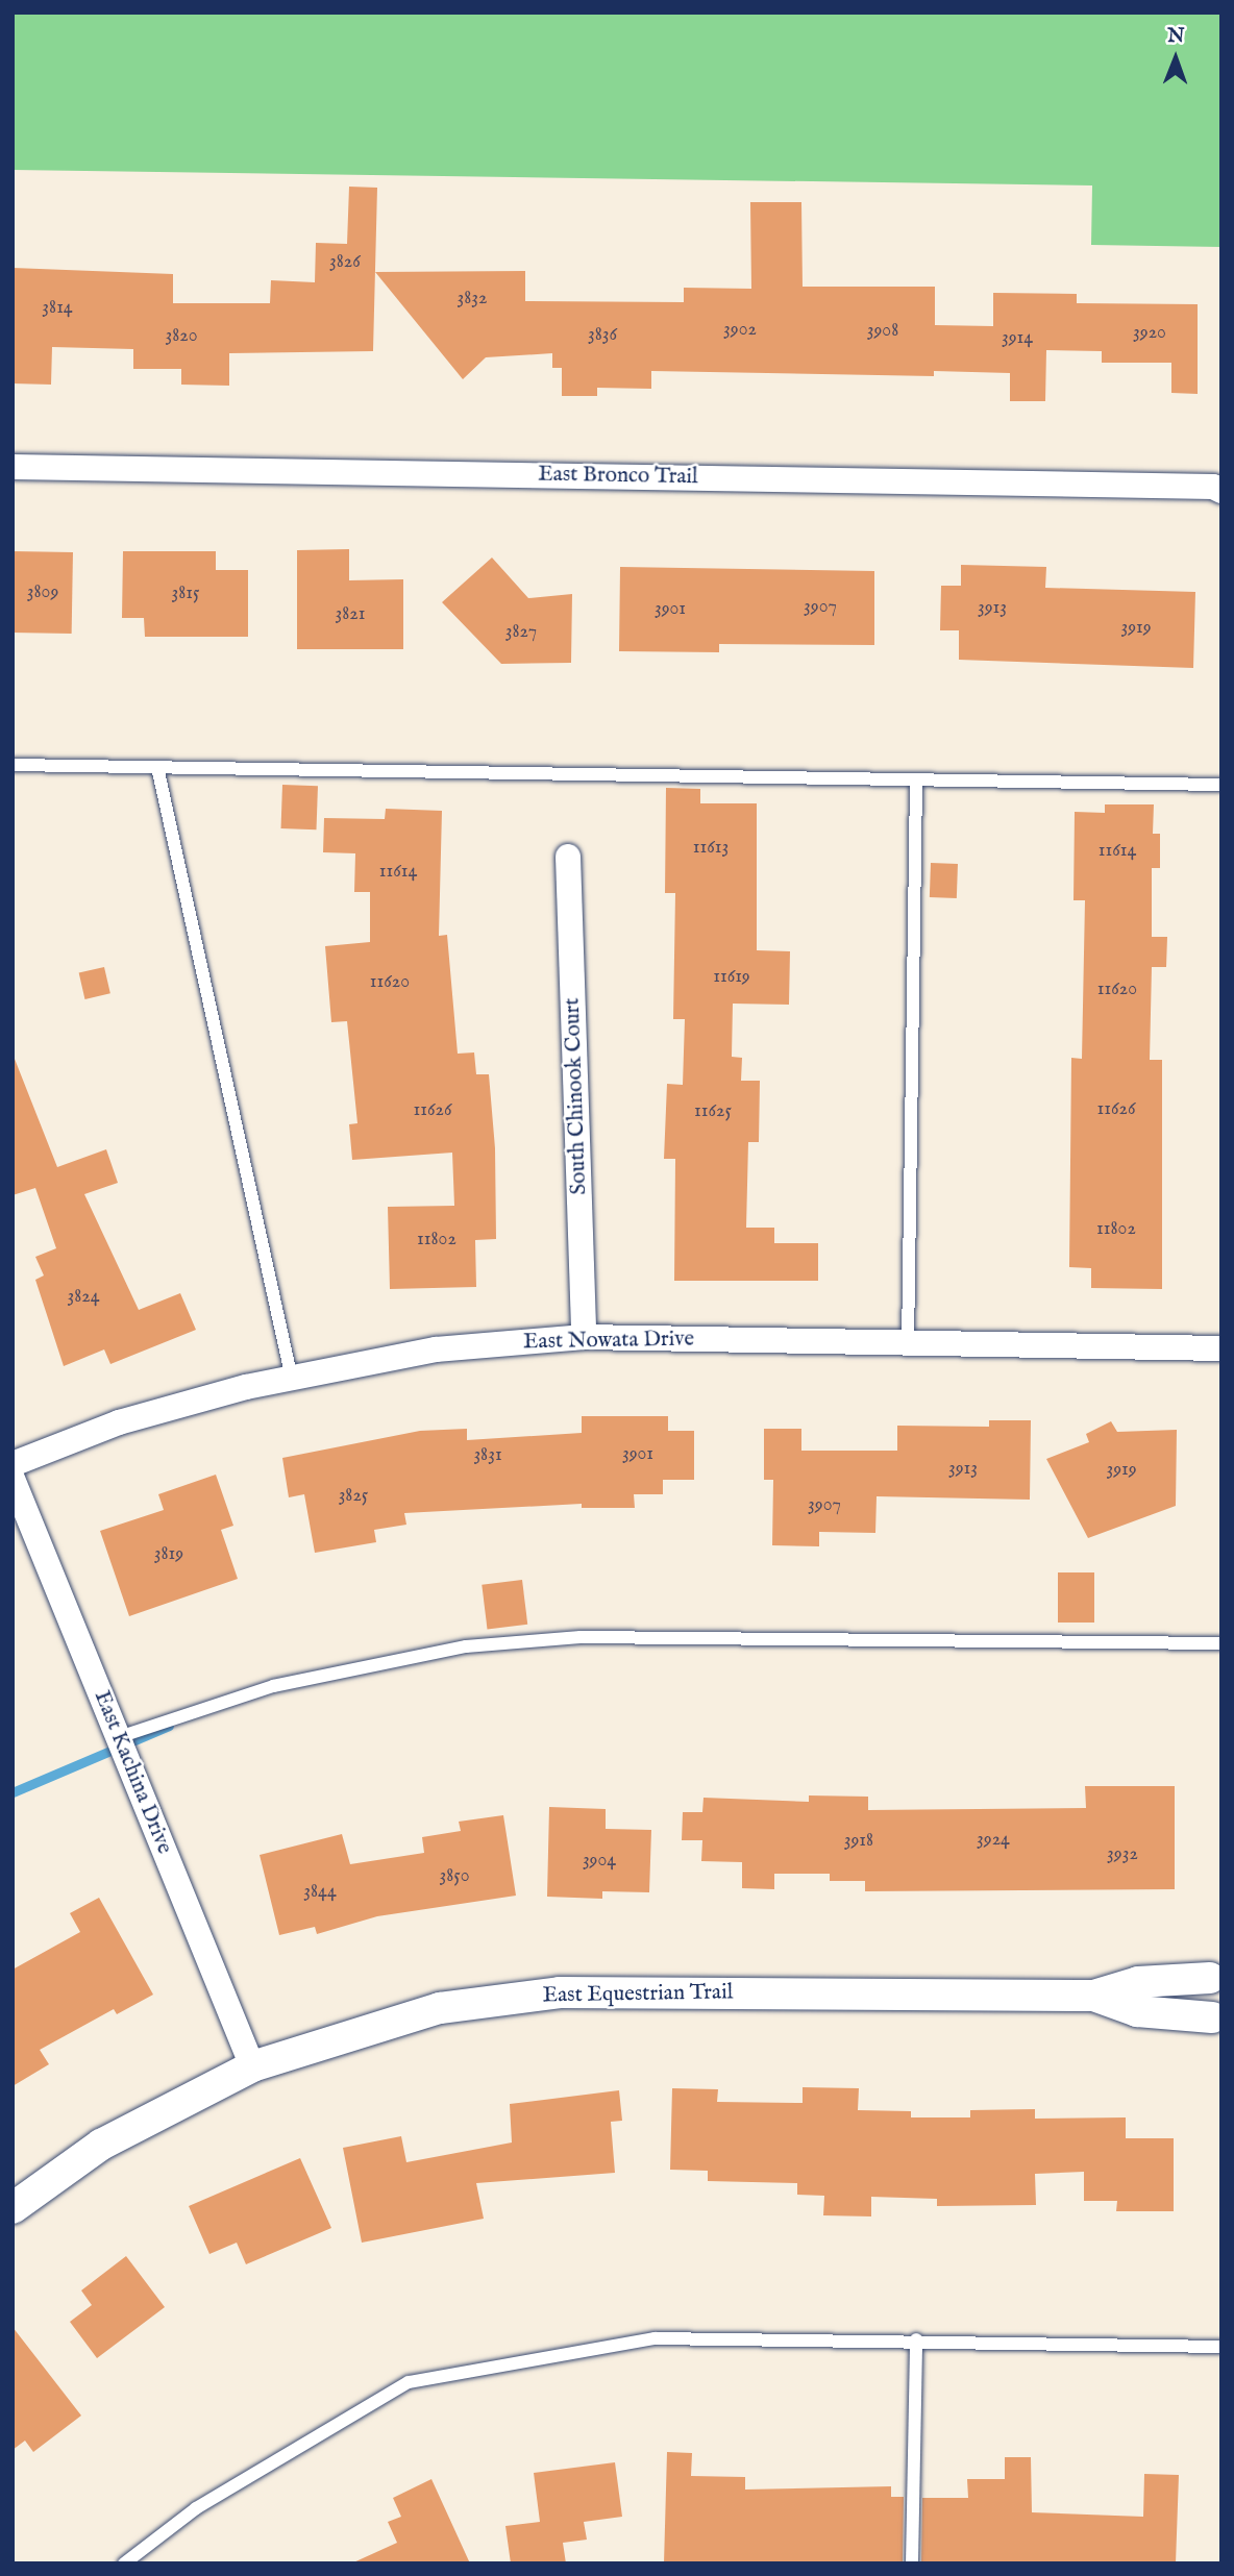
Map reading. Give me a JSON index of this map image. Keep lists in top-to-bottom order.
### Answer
{
  "streets": {
    "street": [
      "East Bronco Trail",
      "South Chinook Court",
      "East Nowata Drive",
      "East Kachina Drive",
      "East Equestrian Trail"
    ]
  },
  "crossings": [
    ["South Chinook Court", "East Nowata Drive"],
    ["East Kachina Drive", "East Equestrian Trail"]
  ],
  "house_numbers": [
    "3826",
    "3832",
    "3814",
    "3902",
    "3908",
    "3920",
    "3836",
    "3820",
    "3914",
    "3809",
    "3815",
    "3907",
    "3913",
    "3901",
    "3821",
    "3919",
    "3827",
    "11613",
    "11614",
    "11614",
    "11619",
    "11620",
    "11620",
    "11626",
    "11626",
    "11625",
    "11802",
    "11802",
    "3824",
    "3901",
    "3831",
    "3913",
    "3919",
    "3825",
    "3907",
    "3819",
    "3924",
    "3918",
    "3932",
    "3904",
    "3850",
    "3844"
  ],
  "north": "top"
}
